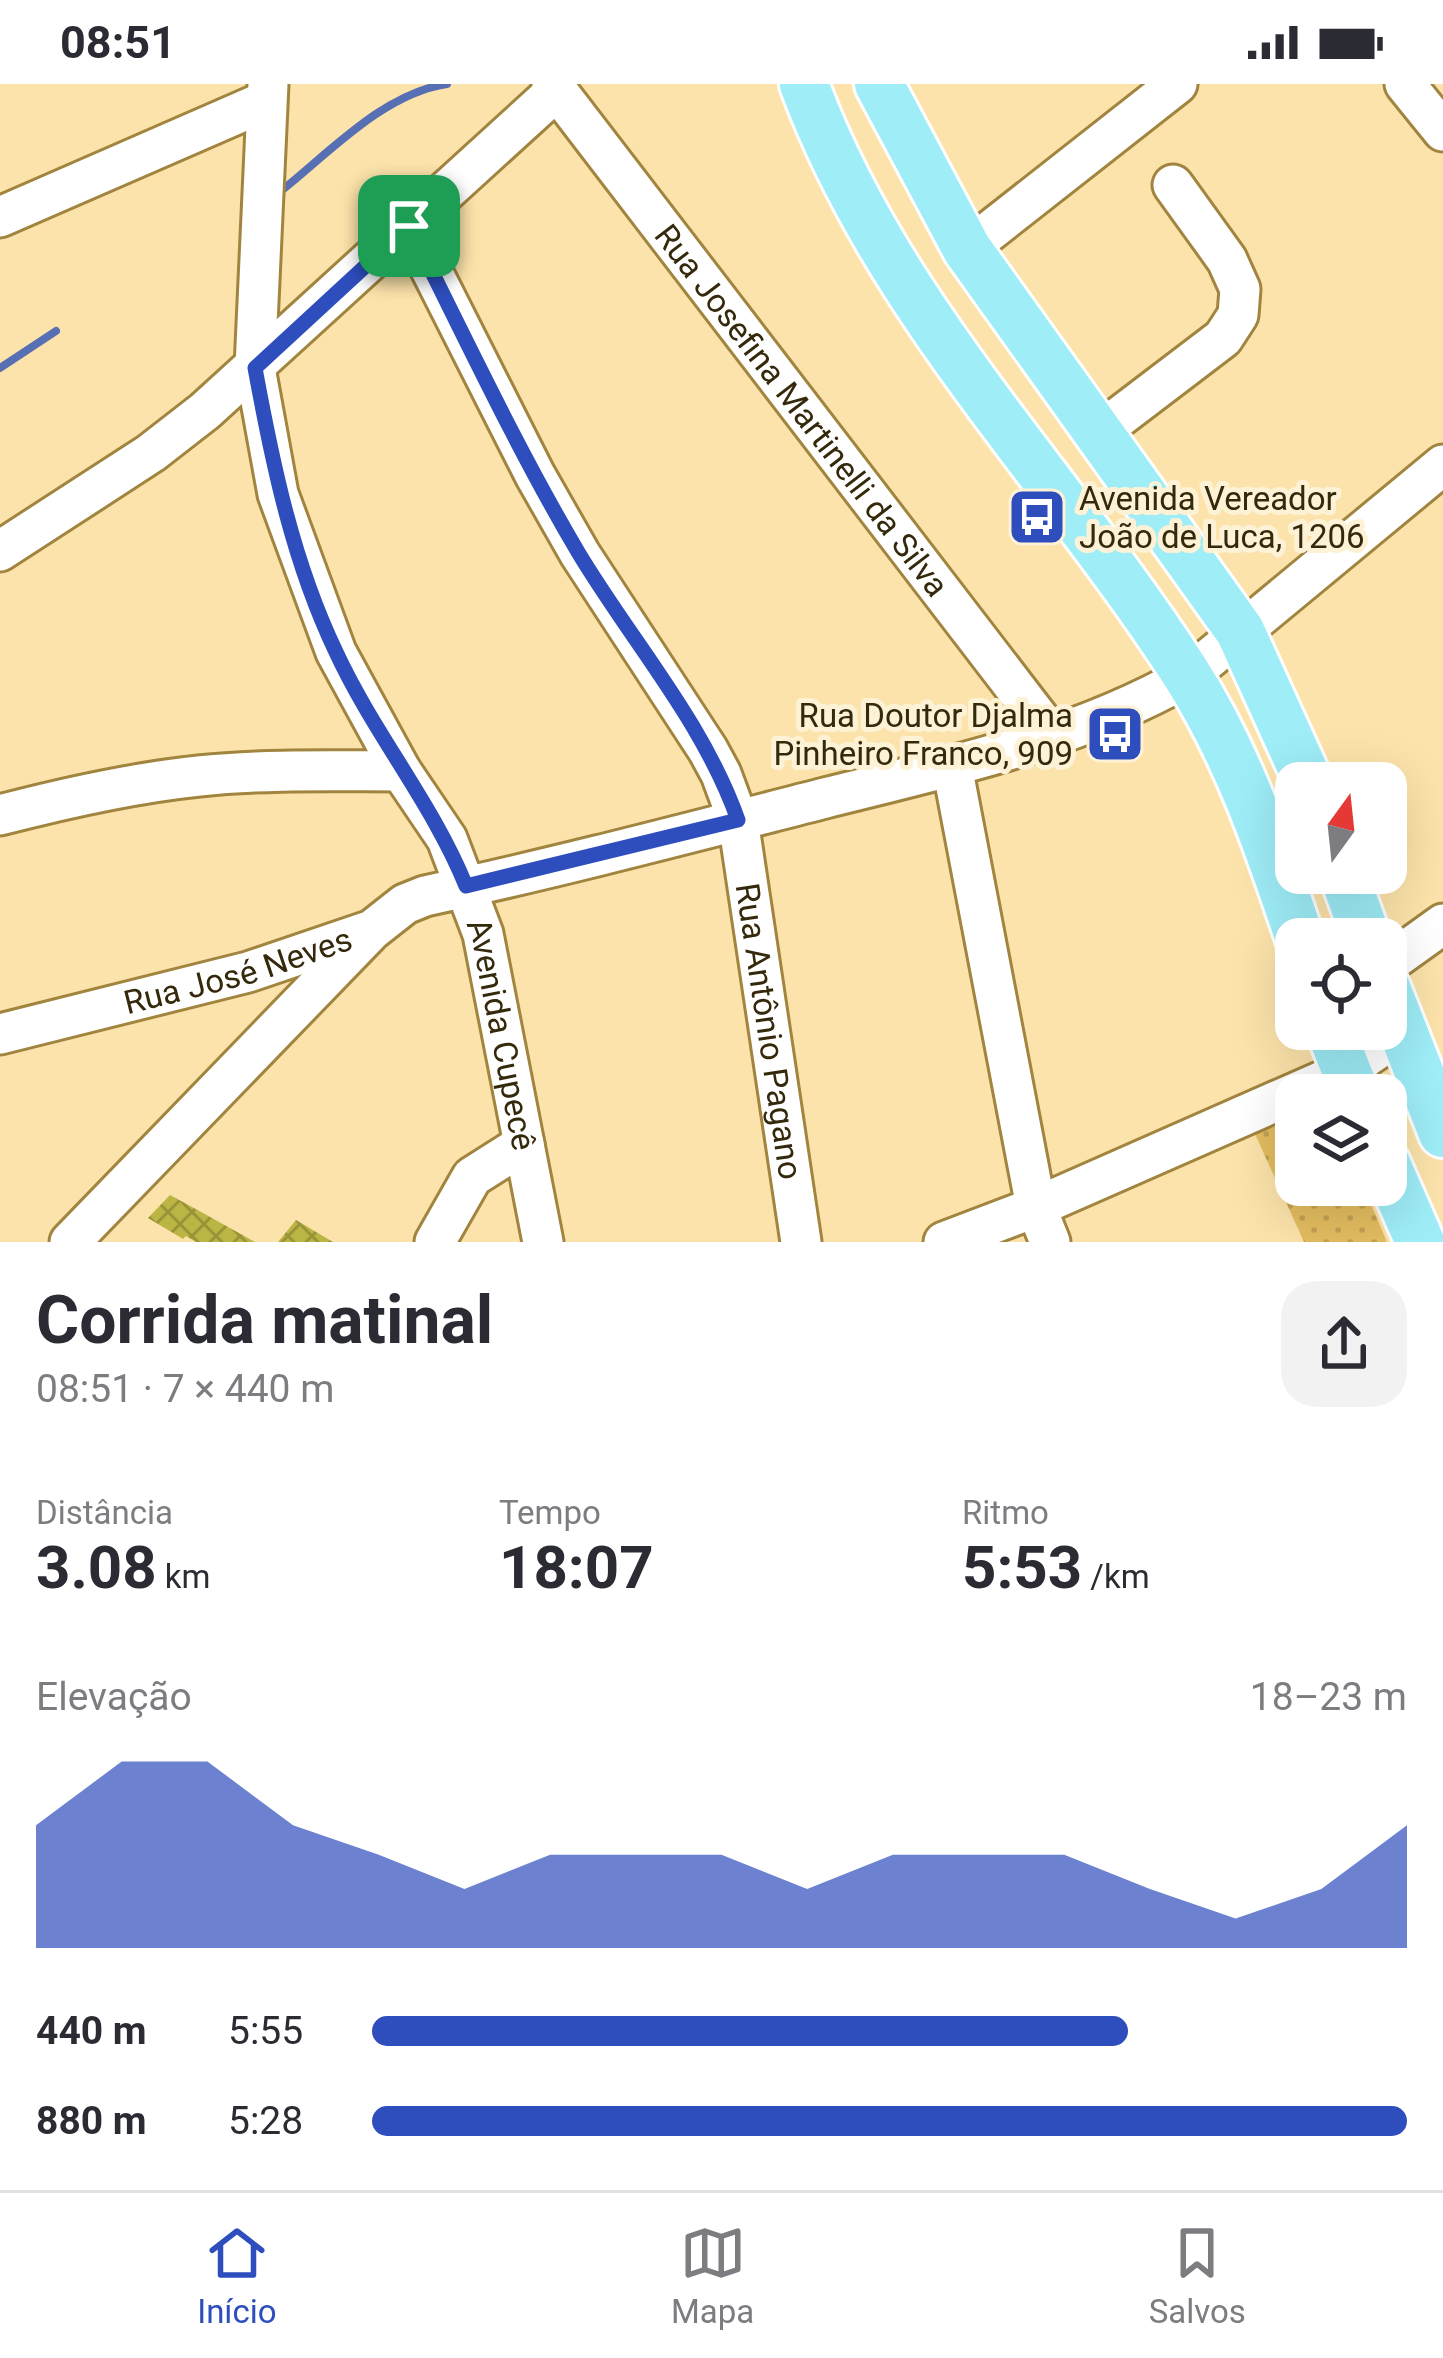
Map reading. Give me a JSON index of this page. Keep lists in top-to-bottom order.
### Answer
{
  "streets": {
    "street": [
      "Rua Josefina Martinelli da Silva",
      "Rua José Neves",
      "Rua Antônio Pagano",
      "Avenida Cupecê"
    ]
  },
  "crossings": [
    ["Rua Josefina Martinelli da Silva", "Rua José Neves"],
    ["Rua José Neves", "Rua Antônio Pagano"],
    ["Rua José Neves", "Avenida Cupecê"]
  ],
  "places": {
    "bus stop": ["Avenida Vereador João de Luca, 1206", "Rua Doutor Djalma Pinheiro Franco, 909"]
  },
  "north": "top",
  "page": {
    "status": "08:51",
    "heading": ["Corrida matinal", "08:51 · 7 × 440 m"],
    "stats": [
      ["Distância", "3.08 km"],
      ["Tempo", "18:07"],
      ["Ritmo", "5:53 /km"]
    ],
    "chart": ["Elevação", "18–23 m"],
    "list": [
      {
        "name": "440 m",
        "note": "5:55"
      },
      {
        "name": "880 m",
        "note": "5:28"
      }
    ],
    "tabs": ["Início", "Mapa", "Salvos"]
  }
}
